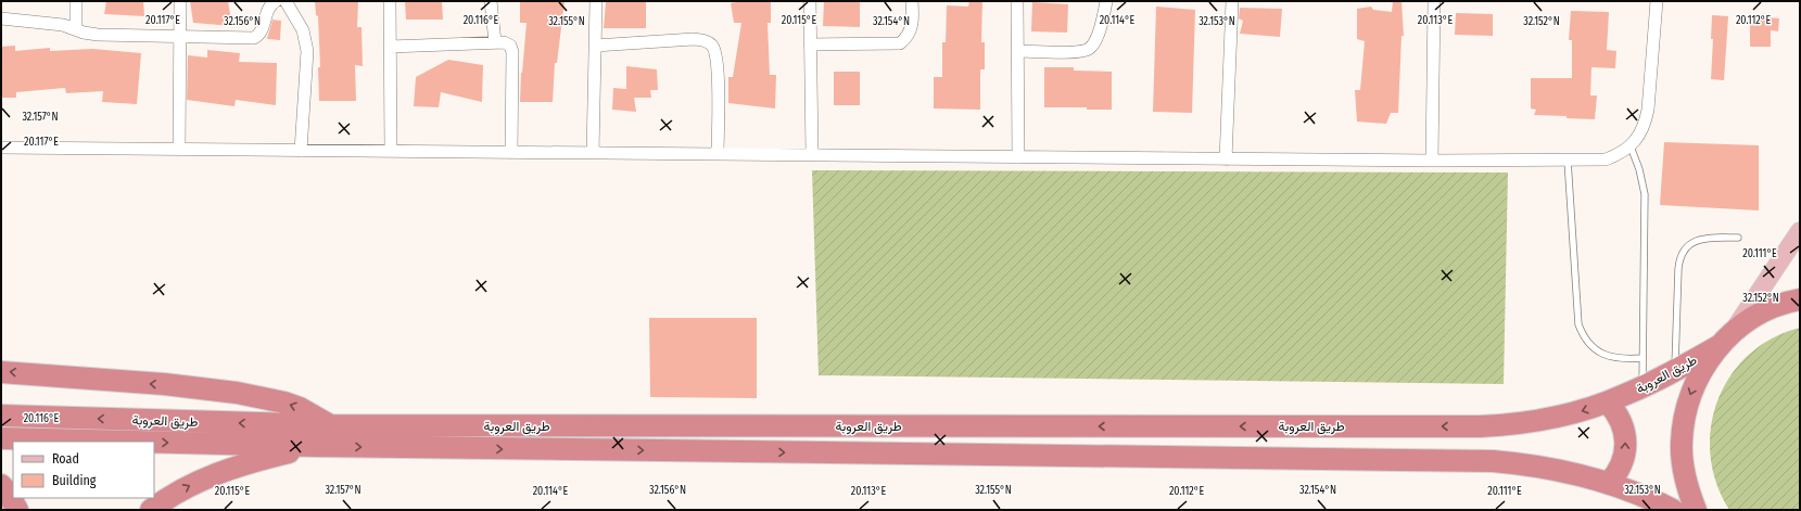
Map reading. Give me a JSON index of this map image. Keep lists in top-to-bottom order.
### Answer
{
  "streets": {
    "highway": ["طريق العروبة"]
  },
  "legend": ["Road", "Building"],
  "coordinates": [
    "20.117°E",
    "20.116°E",
    "20.115°E",
    "20.114°E",
    "20.113°E",
    "20.112°E",
    "32.156°N",
    "32.155°N",
    "32.154°N",
    "32.153°N",
    "32.152°N",
    "32.157°N",
    "20.111°E"
  ]
}
